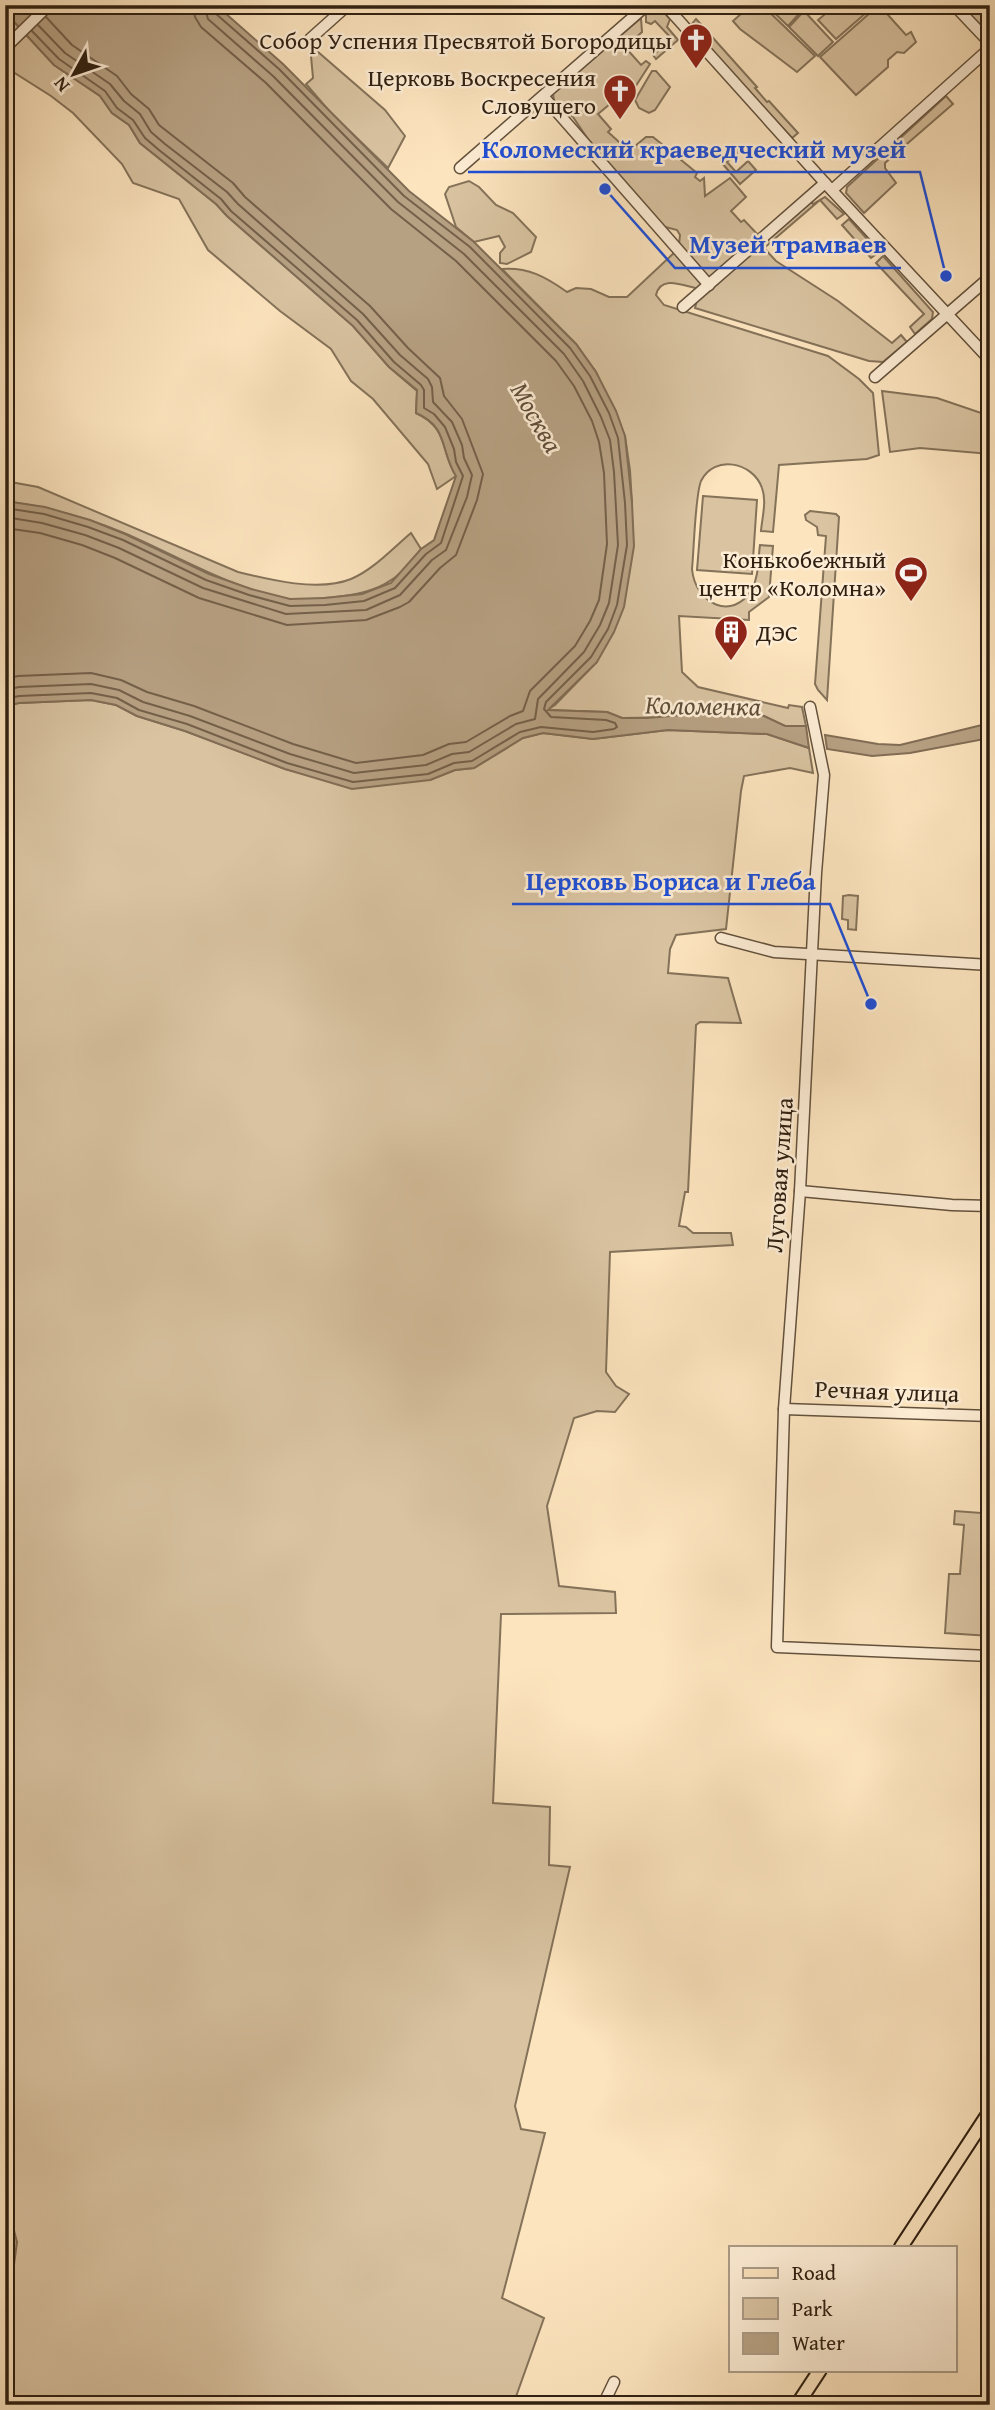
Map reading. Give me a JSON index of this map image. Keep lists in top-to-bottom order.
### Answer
{
  "streets": {
    "street": ["Луговая улица", "Речная улица"]
  },
  "crossings": [
    ["Луговая улица", "Речная улица"]
  ],
  "water": ["Москва", "Коломенка"],
  "places": {
    "church": ["Собор Успения Пресвятой Богородицы", "Церковь Воскресения Словущего"],
    "other": ["Музей трамваев", "Коломеский краеведческий музей", "Церковь Бориса и Глеба"],
    "sports": ["Конькобежный центр «Коломна»"],
    "building": ["ДЭС"]
  },
  "legend": ["Road", "Park", "Water"],
  "north": "bottom left"
}
